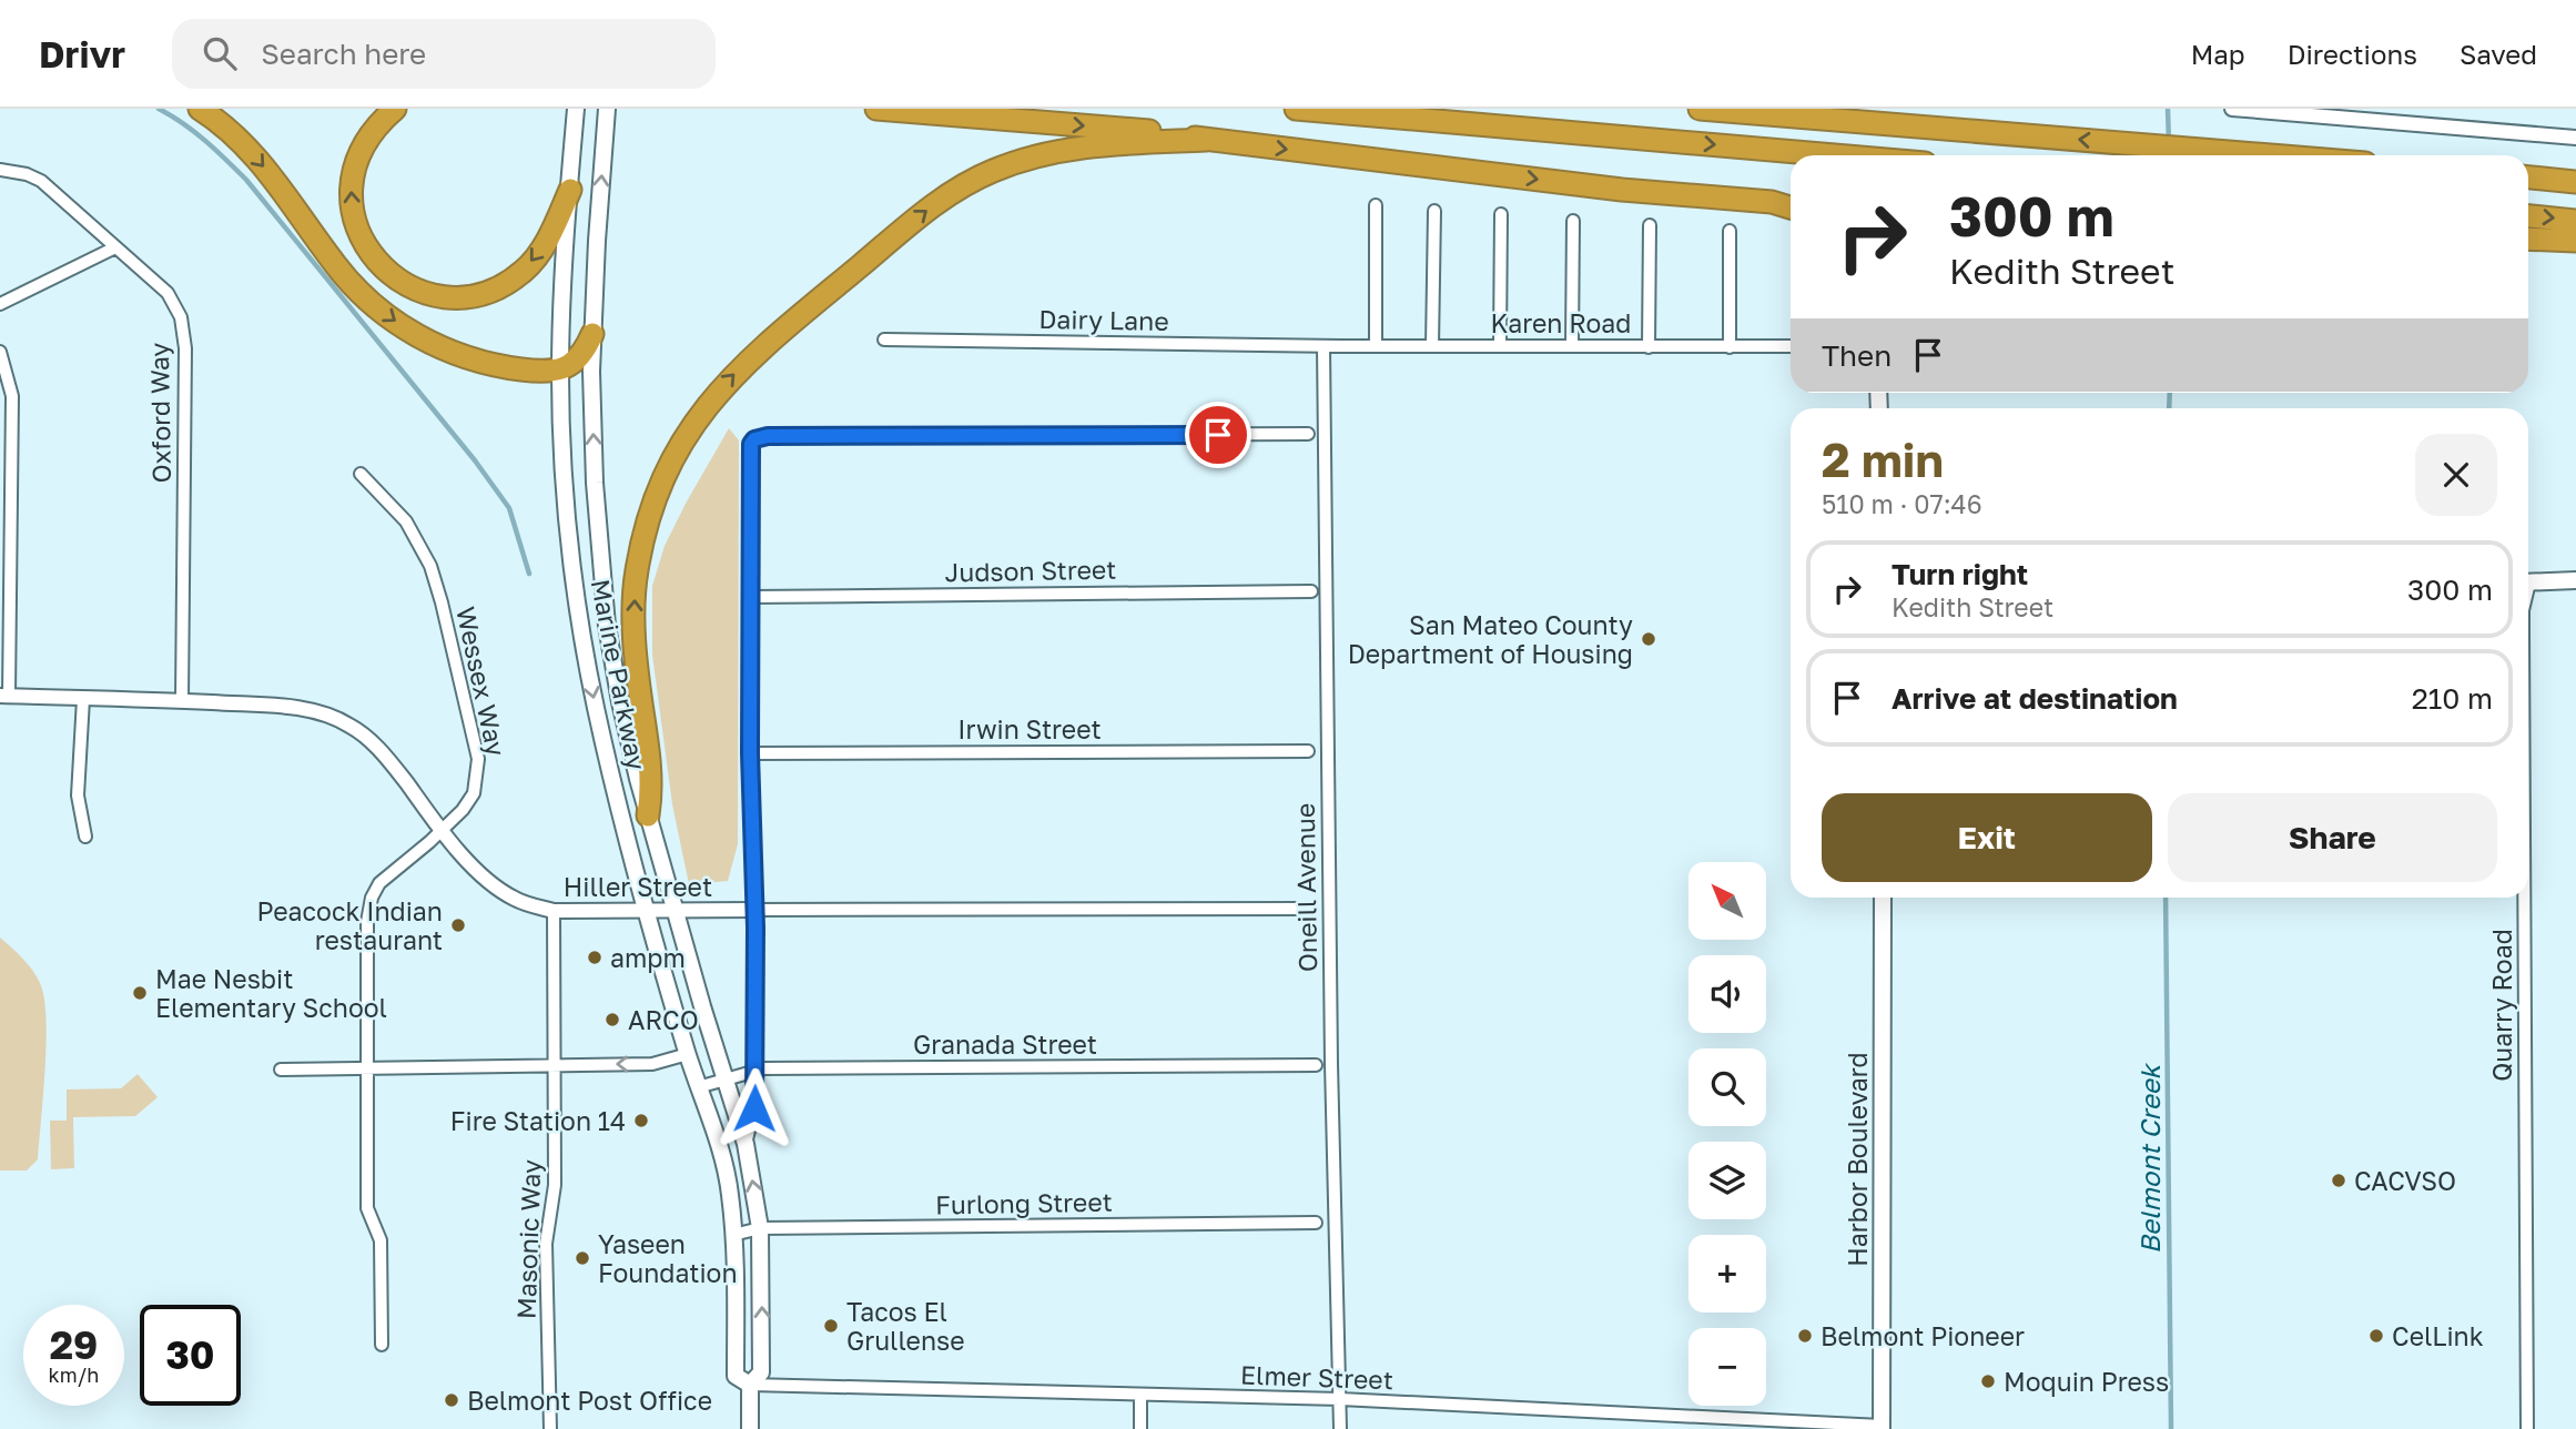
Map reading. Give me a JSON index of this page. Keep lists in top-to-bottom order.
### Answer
{
  "streets": {
    "main road": ["Marine Parkway", "Harbor Boulevard"],
    "street": [
      "Dairy Lane",
      "Karen Road",
      "Oxford Way",
      "Judson Street",
      "Wessex Way",
      "Irwin Street",
      "Hiller Street",
      "Oneill Avenue",
      "Quarry Road",
      "Granada Street",
      "Furlong Street",
      "Masonic Way",
      "Elmer Street"
    ]
  },
  "crossings": [
    ["Dairy Lane", "Karen Road"],
    ["Dairy Lane", "Oneill Avenue"],
    ["Karen Road", "Oneill Avenue"],
    ["Oxford Way", "Hiller Street"],
    ["Marine Parkway", "Hiller Street"],
    ["Marine Parkway", "Granada Street"],
    ["Marine Parkway", "Furlong Street"],
    ["Marine Parkway", "Elmer Street"],
    ["Wessex Way", "Hiller Street"],
    ["Hiller Street", "Masonic Way"],
    ["Oneill Avenue", "Elmer Street"],
    ["Harbor Boulevard", "Elmer Street"]
  ],
  "water": ["Belmont Creek"],
  "places": [
    "San Mateo County Department of Housing",
    "Peacock Indian restaurant",
    "ampm",
    "Mae Nesbit Elementary School",
    "ARCO",
    "Fire Station 14",
    "CACVSO",
    "Yaseen Foundation",
    "Tacos El Grullense",
    "Belmont Pioneer",
    "CelLink",
    "Moquin Press",
    "Belmont Post Office"
  ],
  "north": "top left",
  "page": {
    "header": "Drivr",
    "search": "Search here",
    "nav": ["Map", "Directions", "Saved"],
    "turn": ["300 m", "Kedith Street"],
    "then": "Then",
    "heading": ["2 min", "510 m · 07:46"],
    "list": [
      {
        "name": "Turn right",
        "note": "Kedith Street",
        "value": "300 m"
      },
      {
        "name": "Arrive at destination",
        "value": "210 m"
      }
    ],
    "buttons": ["Exit", "Share"],
    "map_buttons": ["+", "−"],
    "speed": "29 km/h",
    "limit": "30"
  }
}
